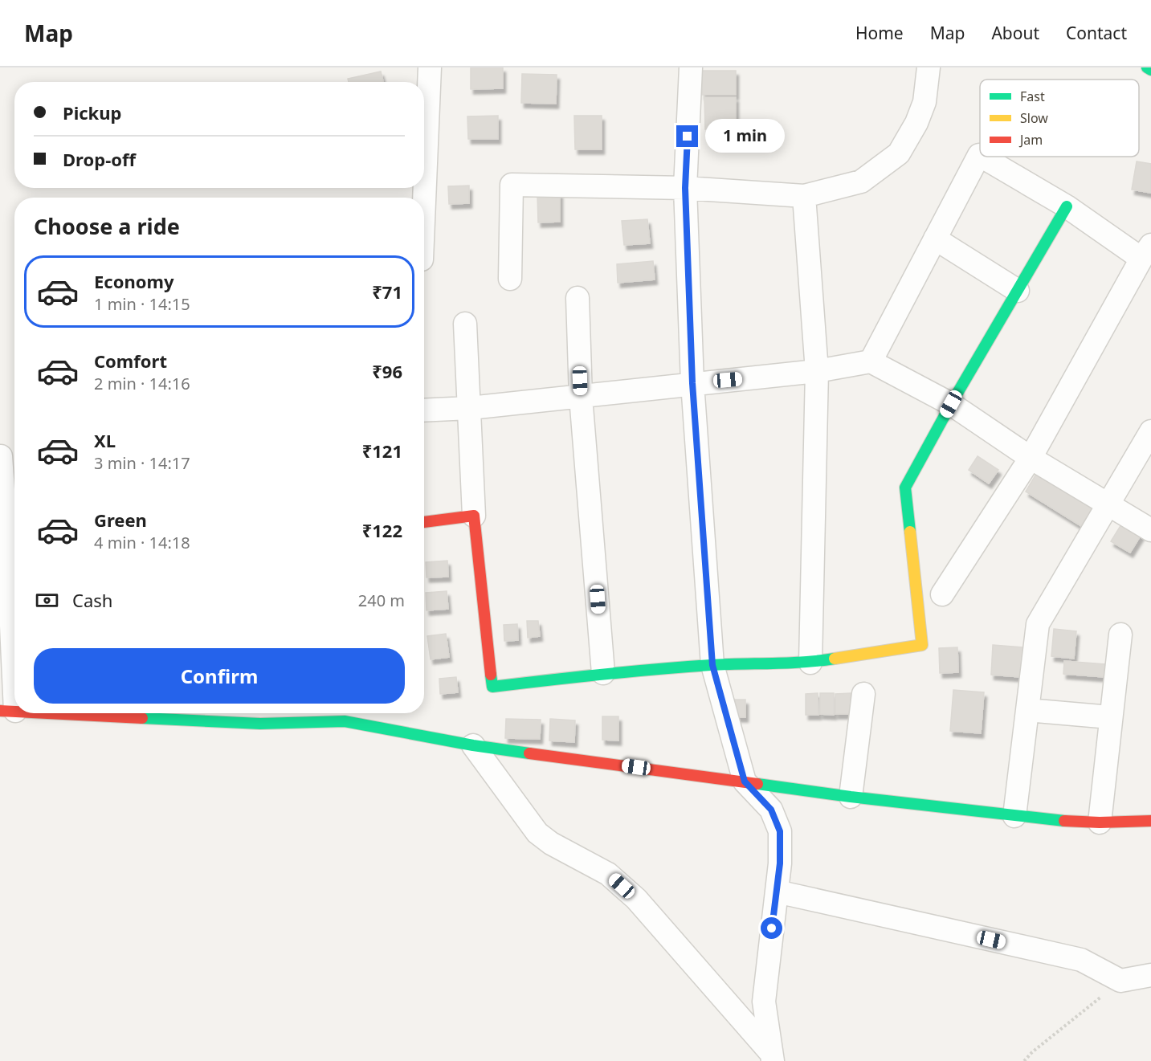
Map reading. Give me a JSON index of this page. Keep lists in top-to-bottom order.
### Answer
{
  "legend": ["Fast", "Slow", "Jam"],
  "page": {
    "header": "Map",
    "nav": [
      "Home",
      "Map",
      "About",
      "Contact"
    ],
    "banner": ["Pickup", "Drop-off"],
    "bubble": "1 min",
    "heading": "Choose a ride",
    "list": [
      {
        "name": "Economy",
        "note": "1 min · 14:15",
        "value": "₹71"
      },
      {
        "name": "Comfort",
        "note": "2 min · 14:16",
        "value": "₹96"
      },
      {
        "name": "XL",
        "note": "3 min · 14:17",
        "value": "₹121"
      },
      {
        "name": "Green",
        "note": "4 min · 14:18",
        "value": "₹122"
      }
    ],
    "pay": ["Cash", "240 m"],
    "buttons": "Confirm"
  }
}
